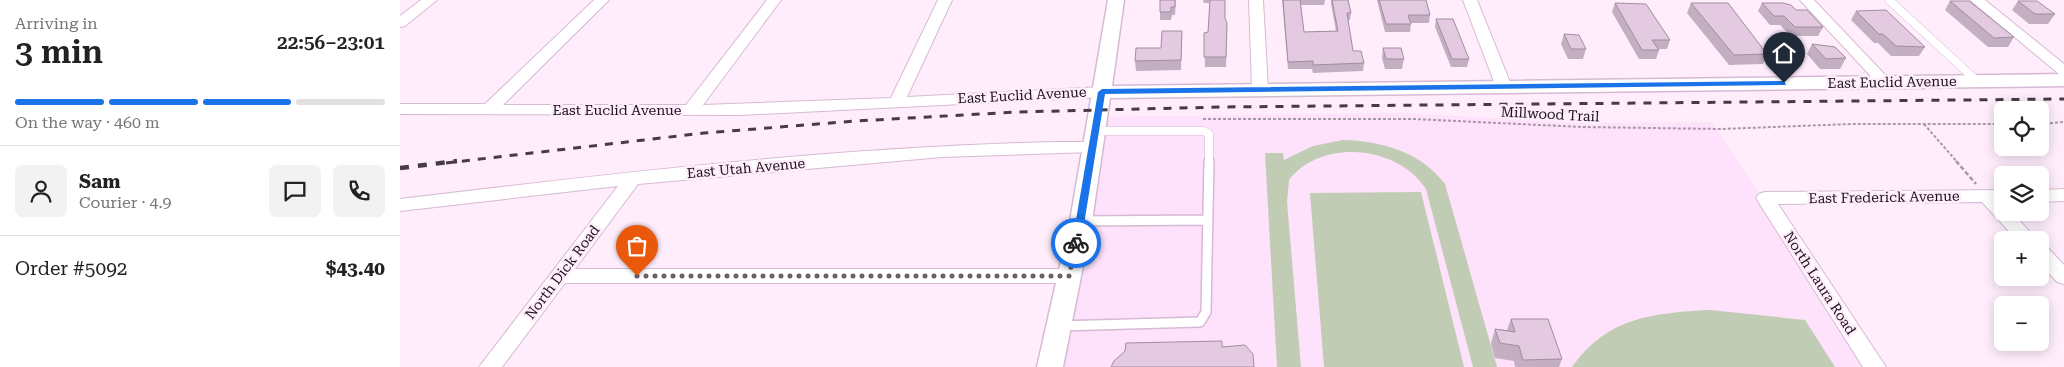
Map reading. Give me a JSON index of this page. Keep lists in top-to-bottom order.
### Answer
{
  "streets": {
    "street": [
      "East Euclid Avenue",
      "East Utah Avenue",
      "East Frederick Avenue",
      "North Dick Road",
      "North Laura Road"
    ],
    "path": ["Millwood Trail"]
  },
  "crossings": [
    ["East Utah Avenue", "North Dick Road"],
    ["East Frederick Avenue", "North Laura Road"]
  ],
  "page": {
    "heading": ["3 min", "Arriving in", "22:56–23:01"],
    "panel": [
      "Sam",
      "Courier · 4.9",
      "Order #5092",
      "$43.40"
    ],
    "bar": "On the way · 460 m",
    "map_buttons": ["+", "−"]
  }
}
